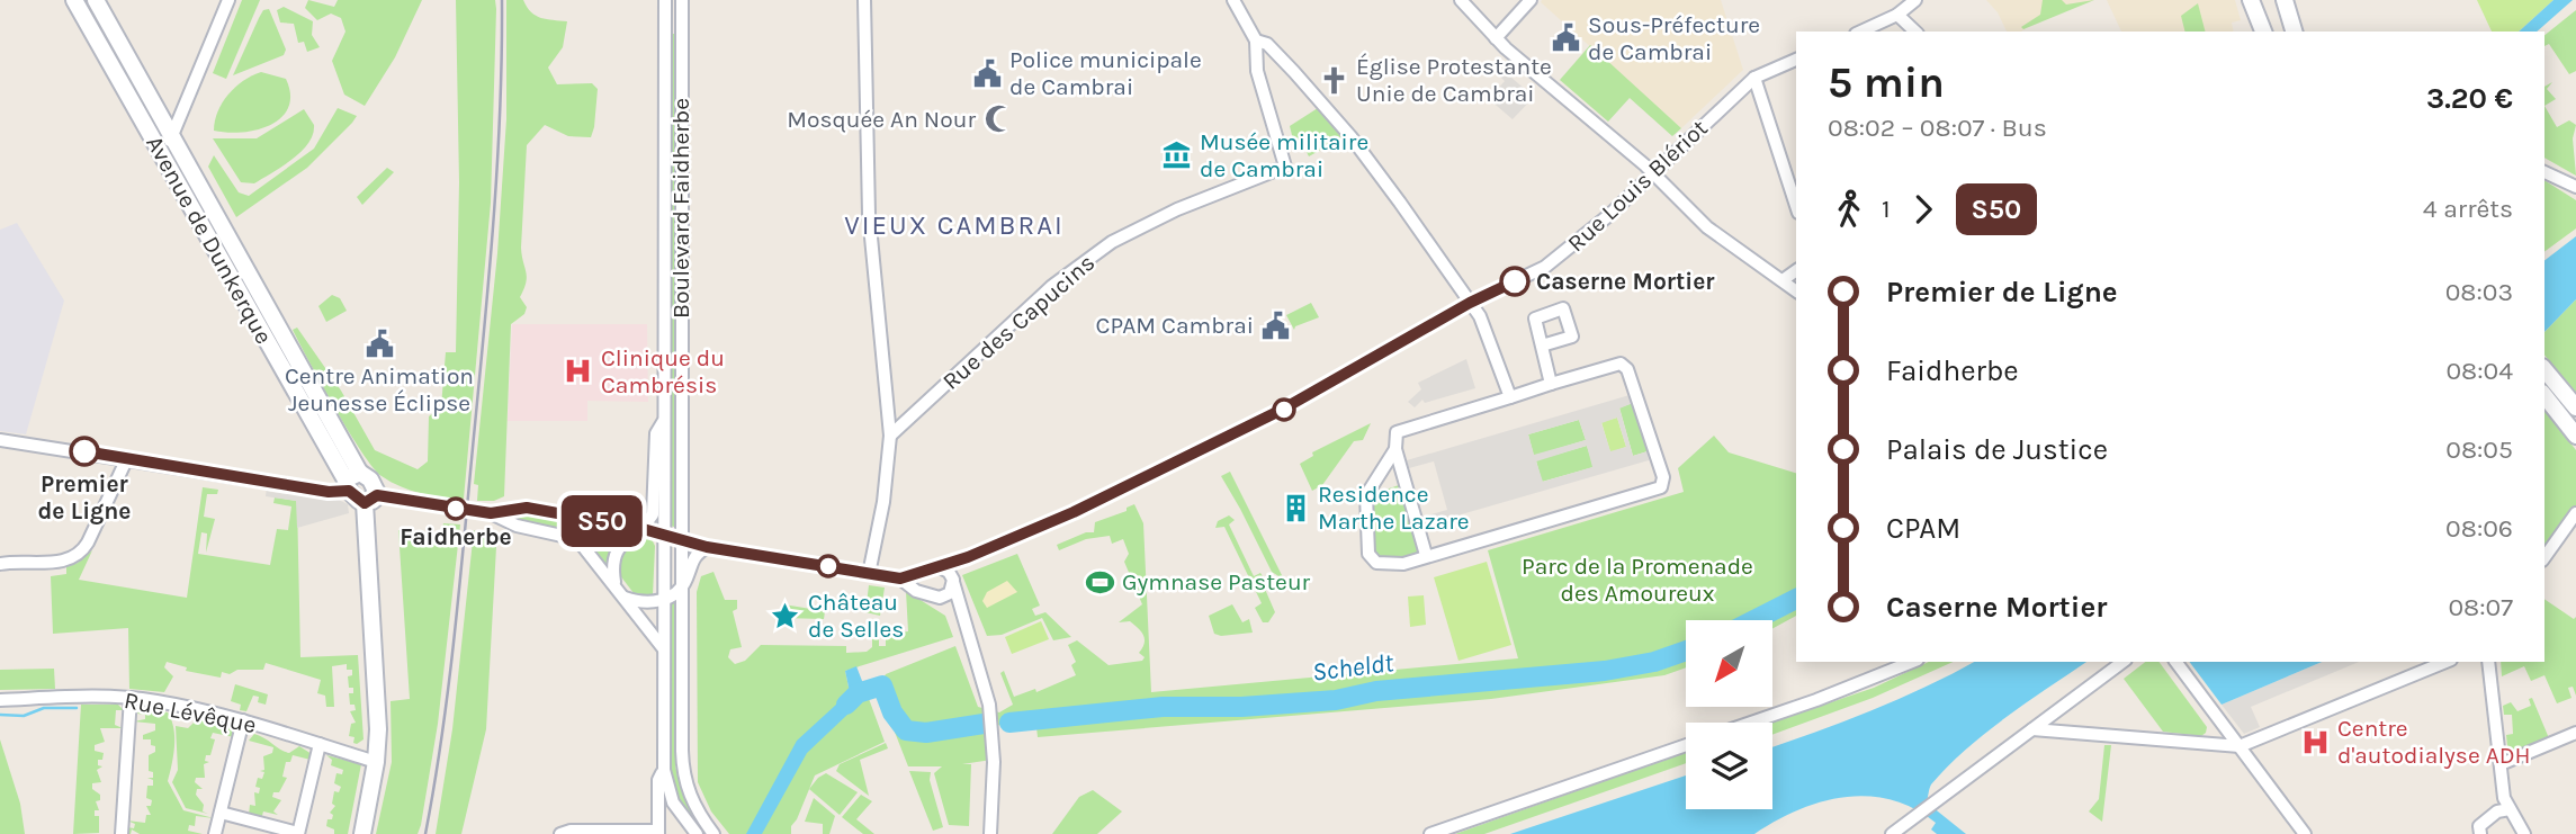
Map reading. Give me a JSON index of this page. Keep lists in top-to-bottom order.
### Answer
{
  "streets": {
    "main road": ["Avenue de Dunkerque"],
    "street": [
      "Rue Louis Blériot",
      "Boulevard Faidherbe",
      "Rue des Capucins",
      "Rue Lévêque"
    ]
  },
  "districts": ["VIEUX CAMBRAI"],
  "water": ["Scheldt"],
  "parks": ["Parc de la Promenade des Amoureux"],
  "places": {
    "public building": [
      "Sous-Préfecture de Cambrai",
      "Police municipale de Cambrai",
      "CPAM Cambrai",
      "Centre Animation Jeunesse Éclipse"
    ],
    "church": ["Église Protestante Unie de Cambrai"],
    "mosque": ["Mosquée An Nour"],
    "museum": ["Musée militaire de Cambrai"],
    "other": ["Caserne Mortier", "Premier de Ligne", "Faidherbe"],
    "hospital": ["Clinique du Cambrésis", "Centre d'autodialyse ADH"],
    "building": ["Residence Marthe Lazare"],
    "sports": ["Gymnase Pasteur"],
    "place": ["Château de Selles"]
  },
  "lines": ["bus line S50"],
  "north": "bottom left",
  "page": {
    "on_map": "S50",
    "heading": ["5 min", "08:02 – 08:07 · Bus", "3.20 €"],
    "legs": ["1", "S50", "4 arrêts"],
    "list": [
      {
        "name": "Premier de Ligne",
        "value": "08:03"
      },
      {
        "name": "Faidherbe",
        "value": "08:04"
      },
      {
        "name": "Palais de Justice",
        "value": "08:05"
      },
      {
        "name": "CPAM",
        "value": "08:06"
      },
      {
        "name": "Caserne Mortier",
        "value": "08:07"
      }
    ]
  }
}
